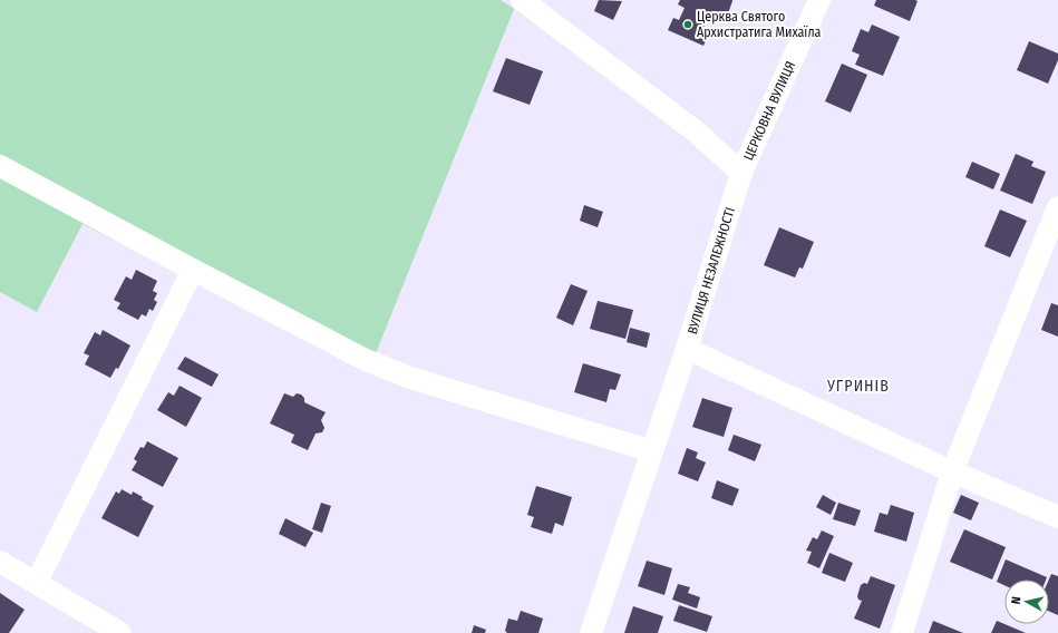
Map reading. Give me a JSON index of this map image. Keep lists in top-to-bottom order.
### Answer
{
  "streets": {
    "street": ["ЦЕРКОВНА ВУЛИЦЯ", "ВУЛИЦЯ НЕЗАЛЕЖНОСТІ"]
  },
  "crossings": [
    ["ЦЕРКОВНА ВУЛИЦЯ", "ВУЛИЦЯ НЕЗАЛЕЖНОСТІ"]
  ],
  "districts": ["УГРИНІВ"],
  "places": ["Церква Святого Архистратига Михаїла"],
  "north": "left"
}
